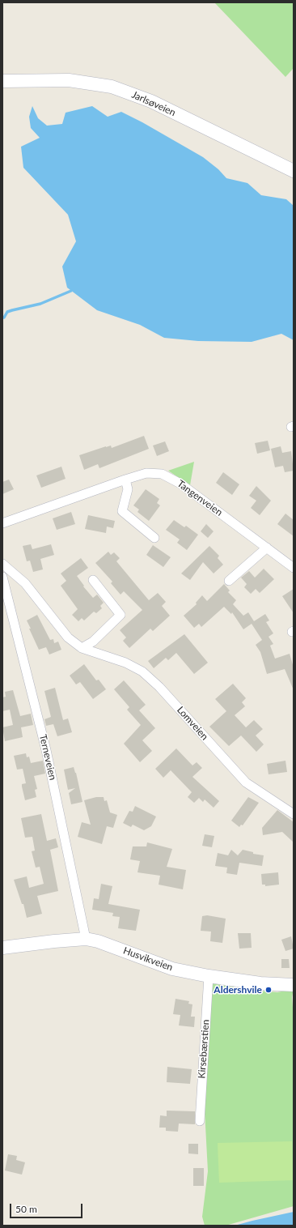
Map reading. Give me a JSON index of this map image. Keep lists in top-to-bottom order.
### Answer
{
  "streets": {
    "street": [
      "Jarlsøveien",
      "Tangenveien",
      "Lomveien",
      "Terneveien",
      "Husvikveien",
      "Kirsebærstien"
    ]
  },
  "crossings": [
    ["Terneveien", "Husvikveien"],
    ["Husvikveien", "Kirsebærstien"]
  ],
  "places": ["Aldershvile"],
  "scale_bar": "50 m"
}
